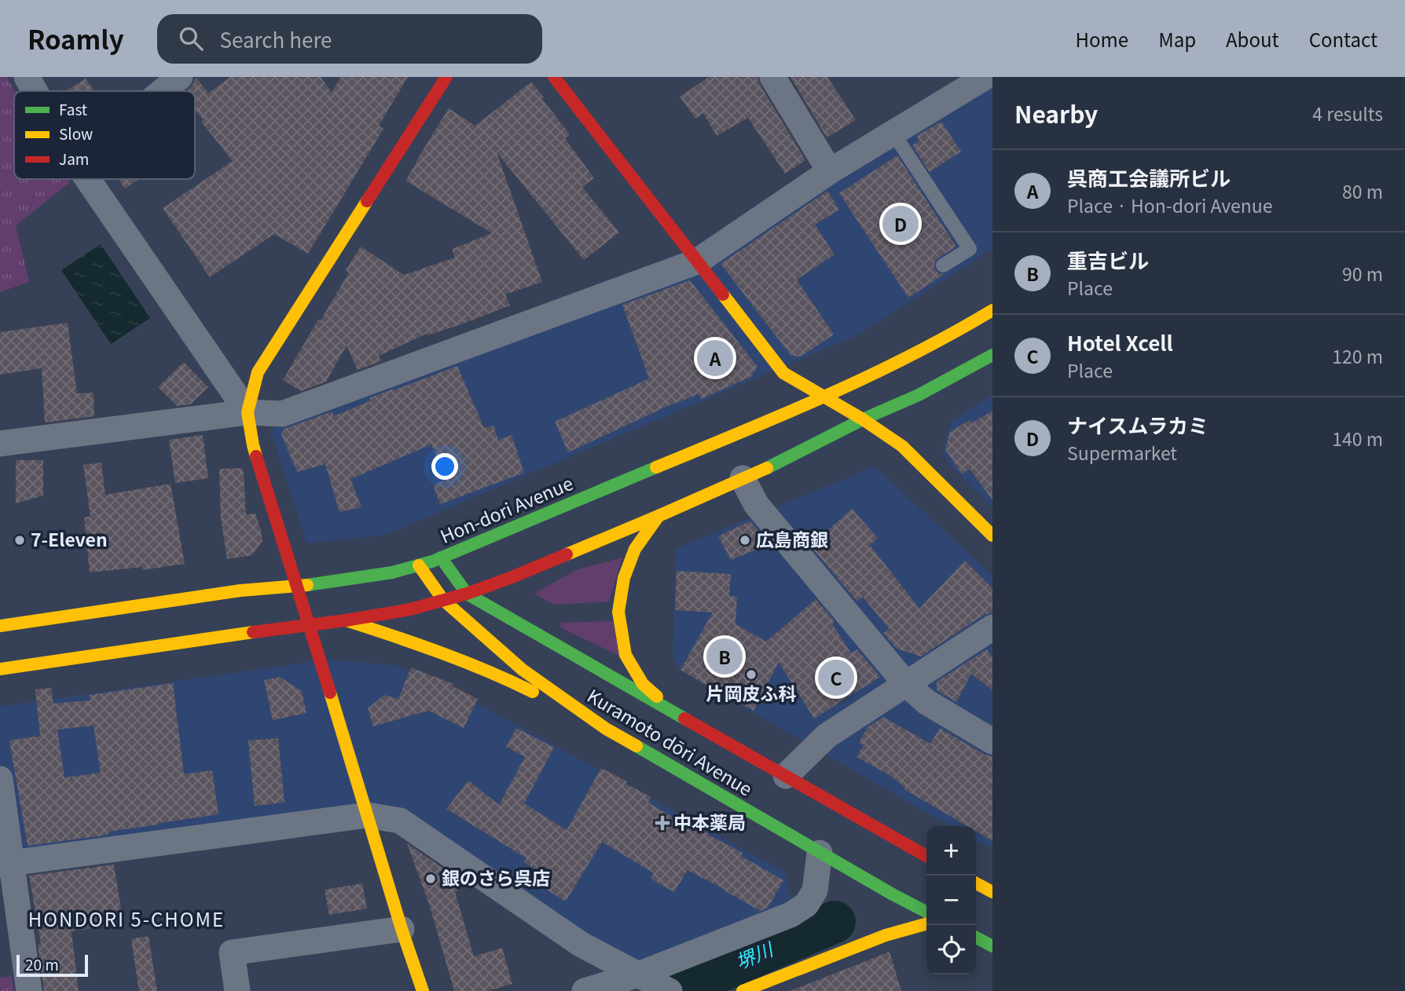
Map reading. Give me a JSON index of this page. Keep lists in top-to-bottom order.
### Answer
{
  "streets": {
    "main road": ["Hon-dori Avenue", "Kuramoto dōri Avenue"]
  },
  "crossings": [
    ["Hon-dori Avenue", "Kuramoto dōri Avenue"]
  ],
  "districts": ["HONDORI 5-CHOME"],
  "water": ["堺川"],
  "places": {
    "other": [
      "7-Eleven",
      "広島商銀",
      "片岡皮ふ科",
      "銀のさら呉店"
    ],
    "health": ["中本薬局"]
  },
  "legend": ["Fast", "Slow", "Jam"],
  "scale_bar": "20 m",
  "page": {
    "header": "Roamly",
    "search": "Search here",
    "nav": [
      "Home",
      "Map",
      "About",
      "Contact"
    ],
    "heading": ["Nearby", "4 results"],
    "list": [
      {
        "mark": "A",
        "name": "呉商工会議所ビル",
        "note": "Place · Hon-dori Avenue",
        "value": "80 m"
      },
      {
        "mark": "B",
        "name": "重吉ビル",
        "note": "Place",
        "value": "90 m"
      },
      {
        "mark": "C",
        "name": "Hotel Xcell",
        "note": "Place",
        "value": "120 m"
      },
      {
        "mark": "D",
        "name": "ナイスムラカミ",
        "note": "Supermarket",
        "value": "140 m"
      }
    ],
    "pins": [
      "D",
      "A",
      "B",
      "C"
    ],
    "map_buttons": ["+", "−"],
    "scale": "20 m"
  }
}
